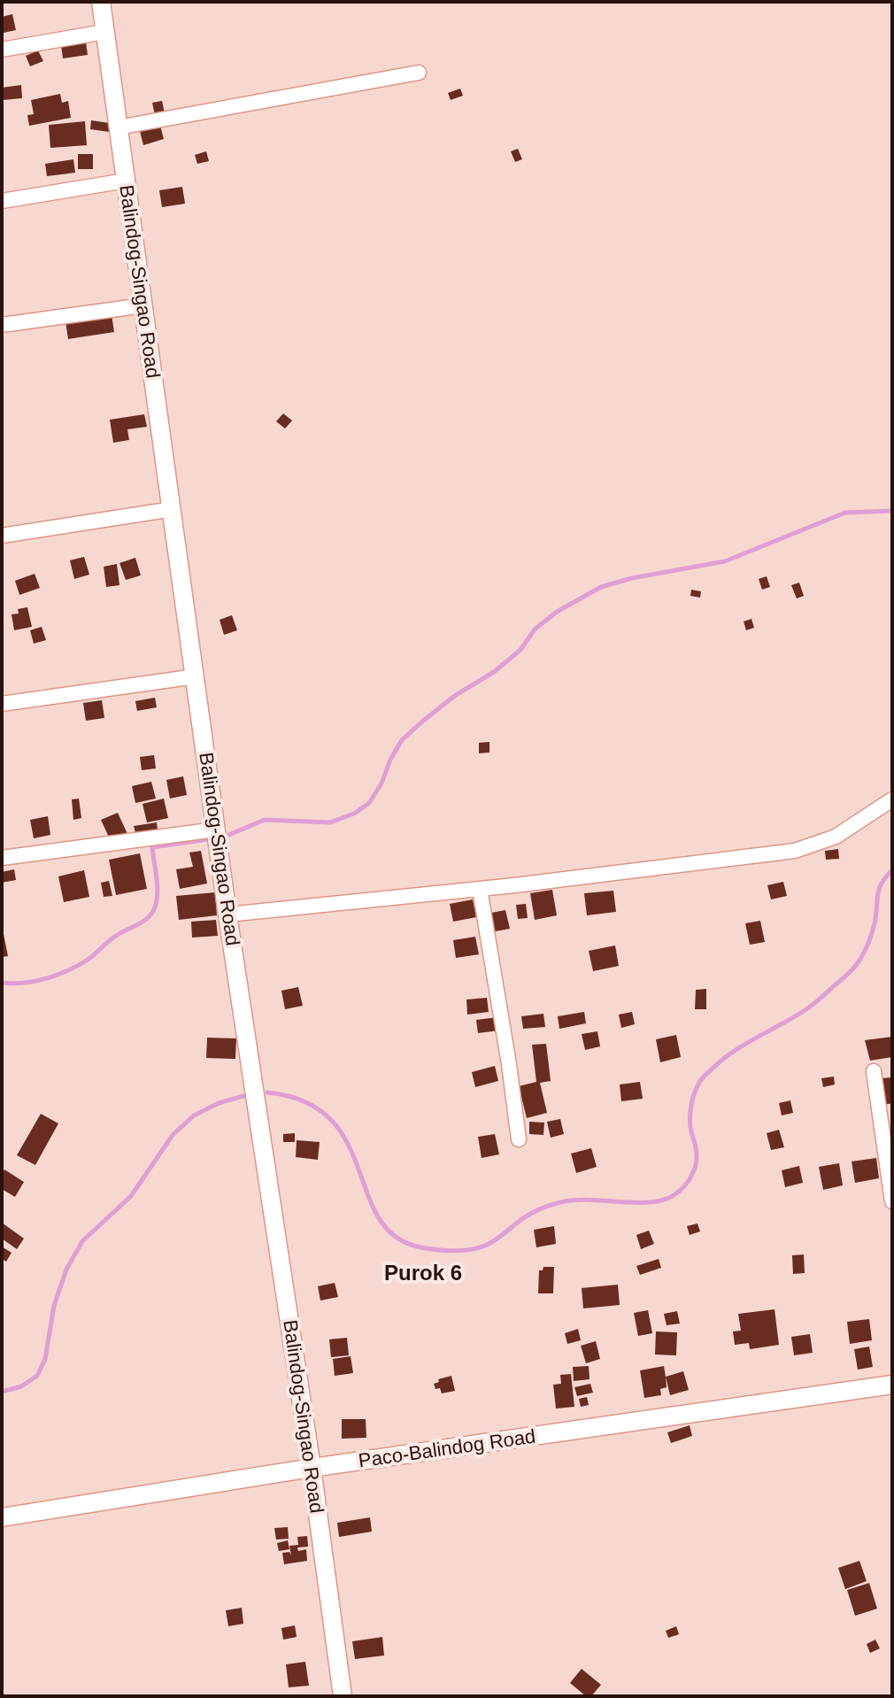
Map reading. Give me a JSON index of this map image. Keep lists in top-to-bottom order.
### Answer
{
  "streets": {
    "street": ["Balindog-Singao Road", "Paco-Balindog Road"]
  },
  "crossings": [
    ["Balindog-Singao Road", "Paco-Balindog Road"]
  ],
  "districts": ["Purok 6"]
}
